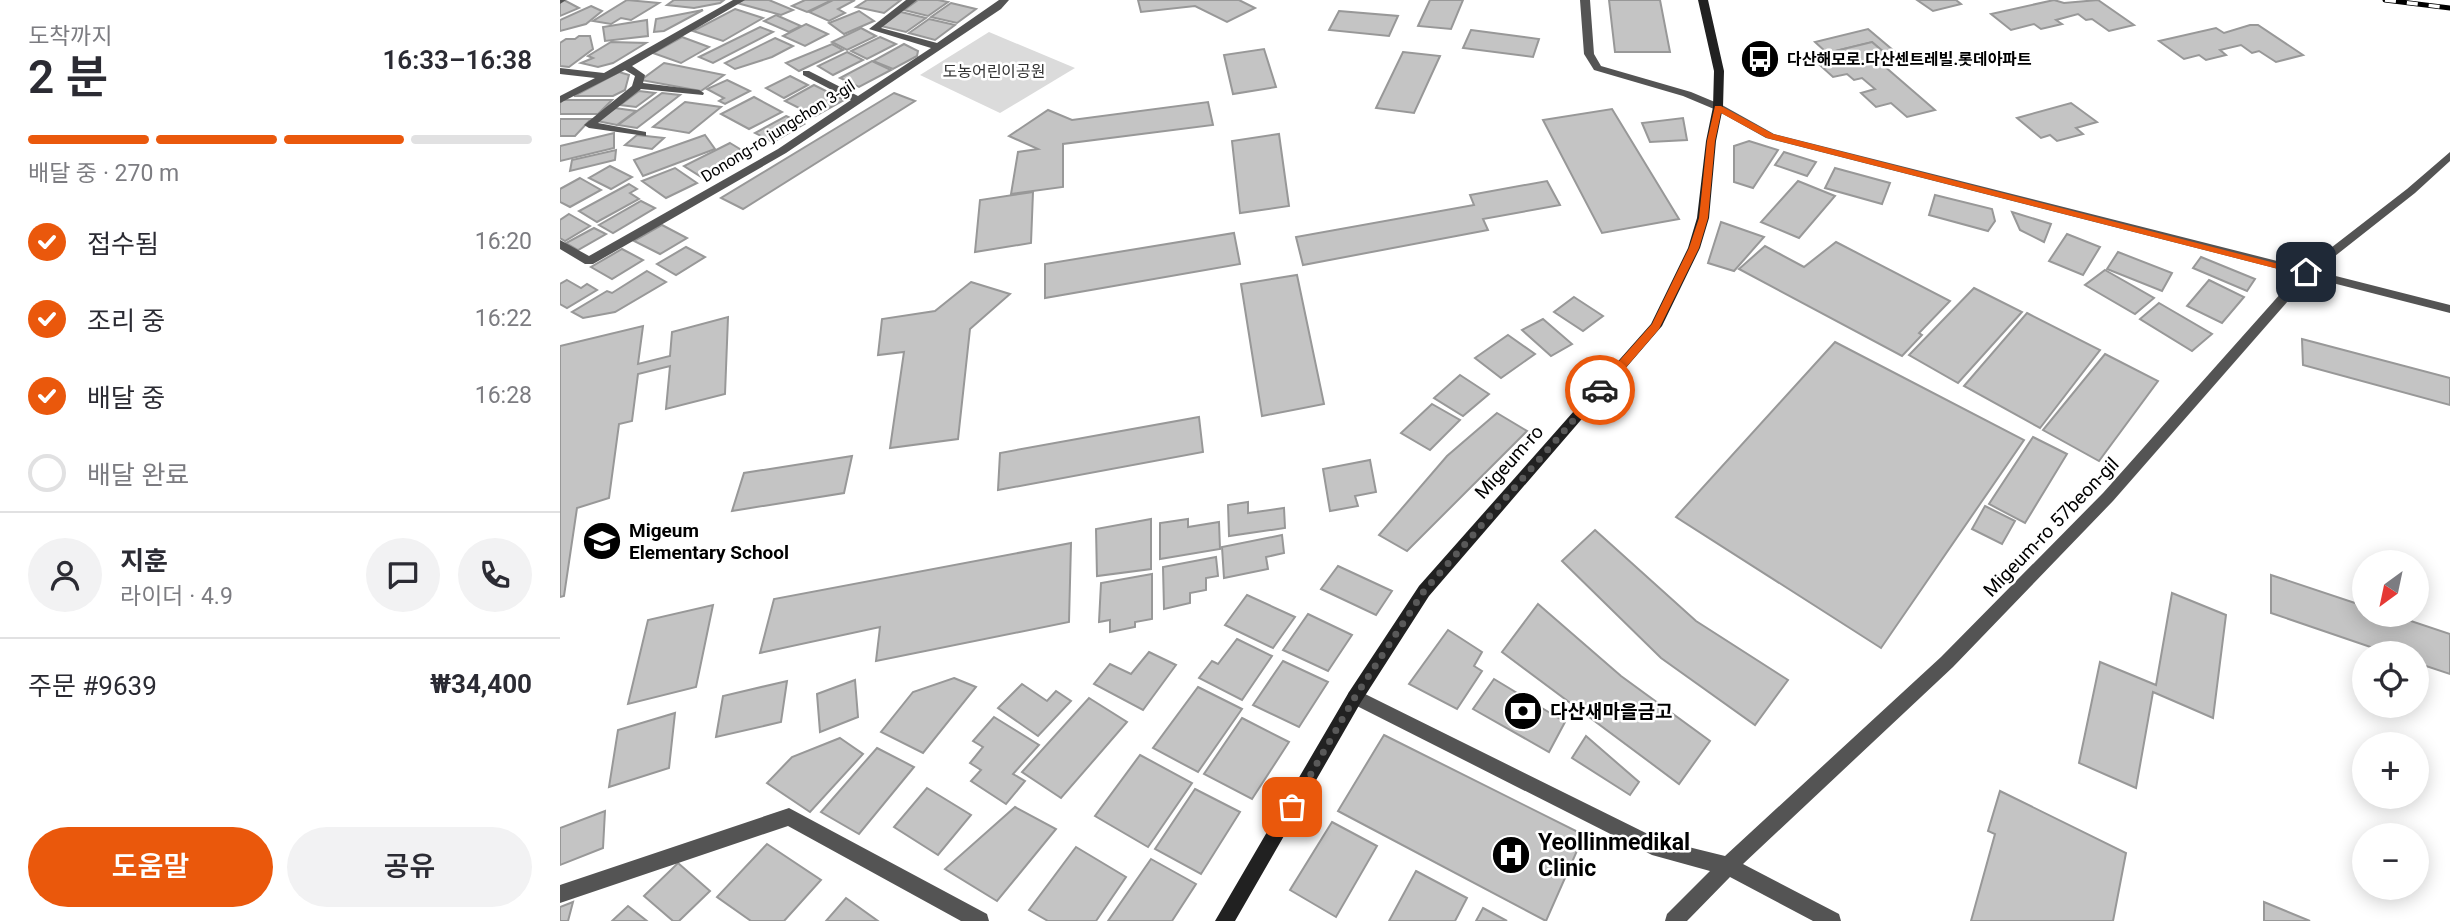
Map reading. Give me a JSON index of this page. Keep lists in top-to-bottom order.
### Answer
{
  "streets": {
    "street": ["Donong-ro jungchon 3-gil", "Migeum-ro", "Migeum-ro 57beon-gil"]
  },
  "parks": ["도농어린이공원"],
  "places": {
    "bus stop": ["다산해모로.다산센트레빌.롯데아파트"],
    "school or university": ["Migeum Elementary School"],
    "bank": ["다산새마을금고"],
    "hospital": ["Yeollinmedikal Clinic"]
  },
  "north": "bottom left",
  "page": {
    "heading": ["2 분", "도착까지", "16:33–16:38"],
    "panel": [
      "지훈",
      "라이더 · 4.9",
      "주문 #9639",
      "₩34,400"
    ],
    "bar": "배달 중 · 270 m",
    "list": [
      ["접수됨", "16:20"],
      ["조리 중", "16:22"],
      ["배달 중", "16:28"],
      "배달 완료"
    ],
    "map_buttons": ["+", "−"],
    "buttons": ["도움말", "공유"]
  }
}
